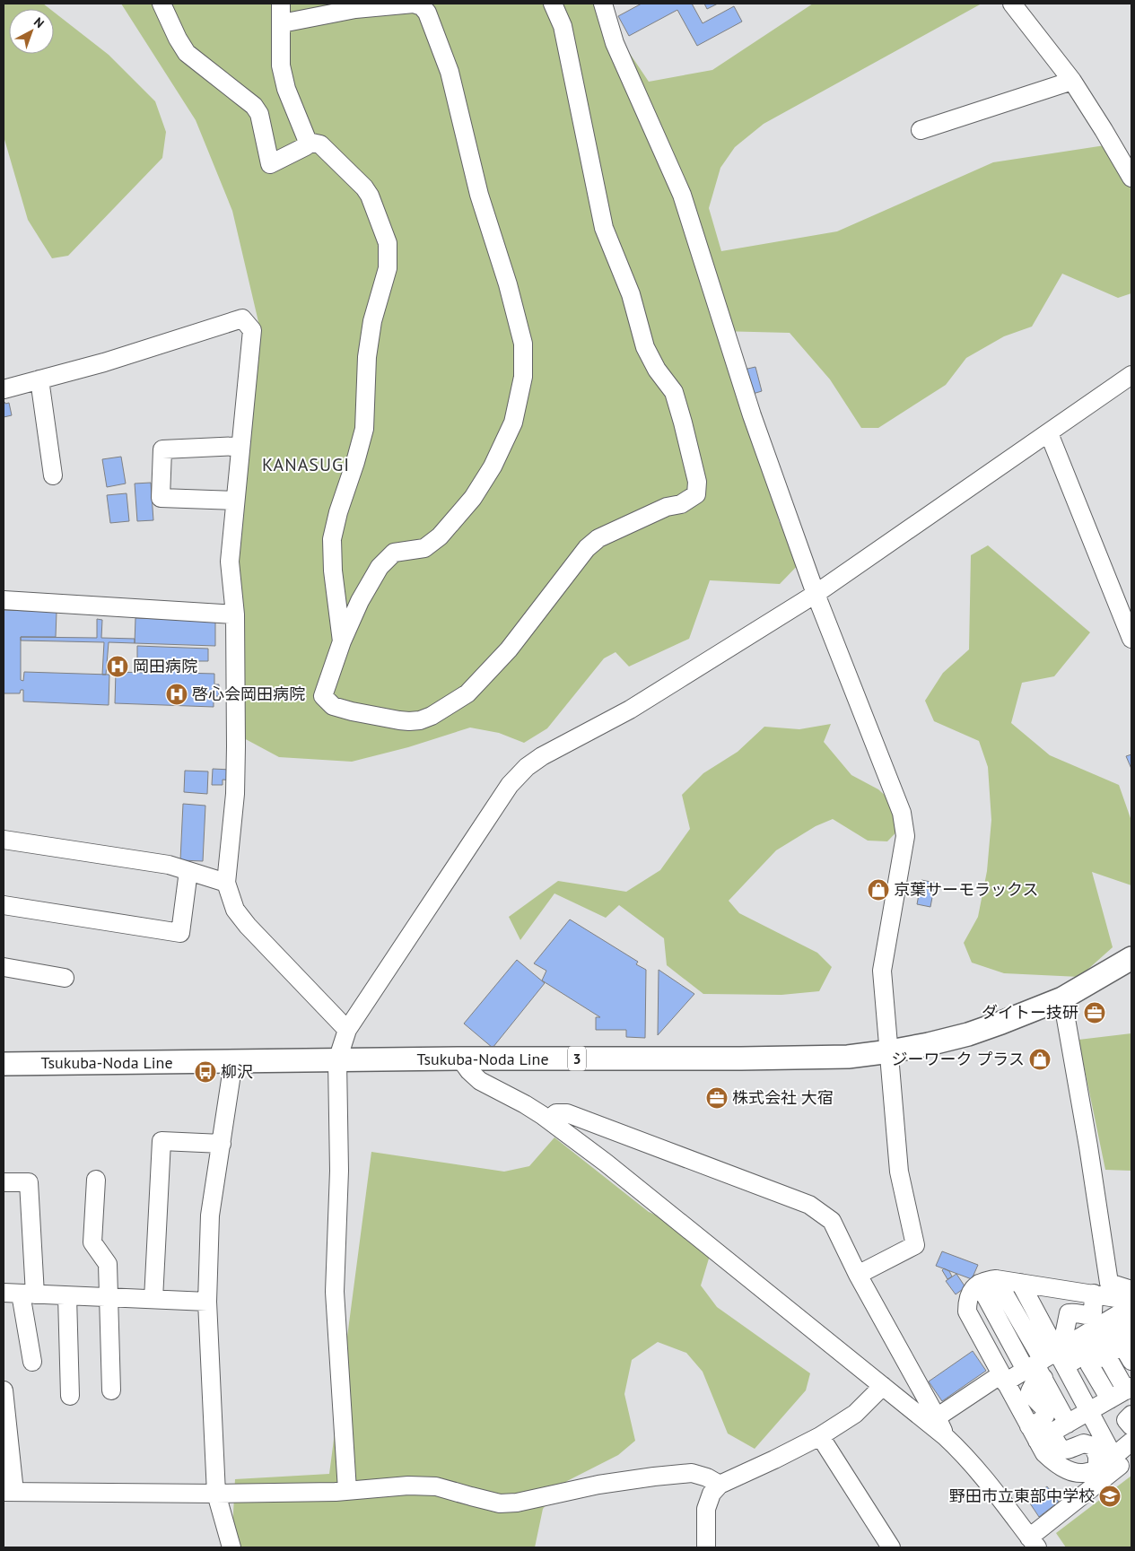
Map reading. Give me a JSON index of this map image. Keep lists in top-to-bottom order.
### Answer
{
  "streets": {
    "main road": ["3", "Tsukuba-Noda Line"]
  },
  "districts": ["KANASUGI"],
  "places": {
    "hospital": ["岡田病院", "啓心会岡田病院"],
    "shop": ["京葉サーモラックス", "ジーワーク プラス"],
    "office": ["ダイトー技研", "株式会社 大宿"],
    "bus stop": ["柳沢"],
    "school or university": ["野田市立東部中学校"]
  },
  "north": "top right"
}
